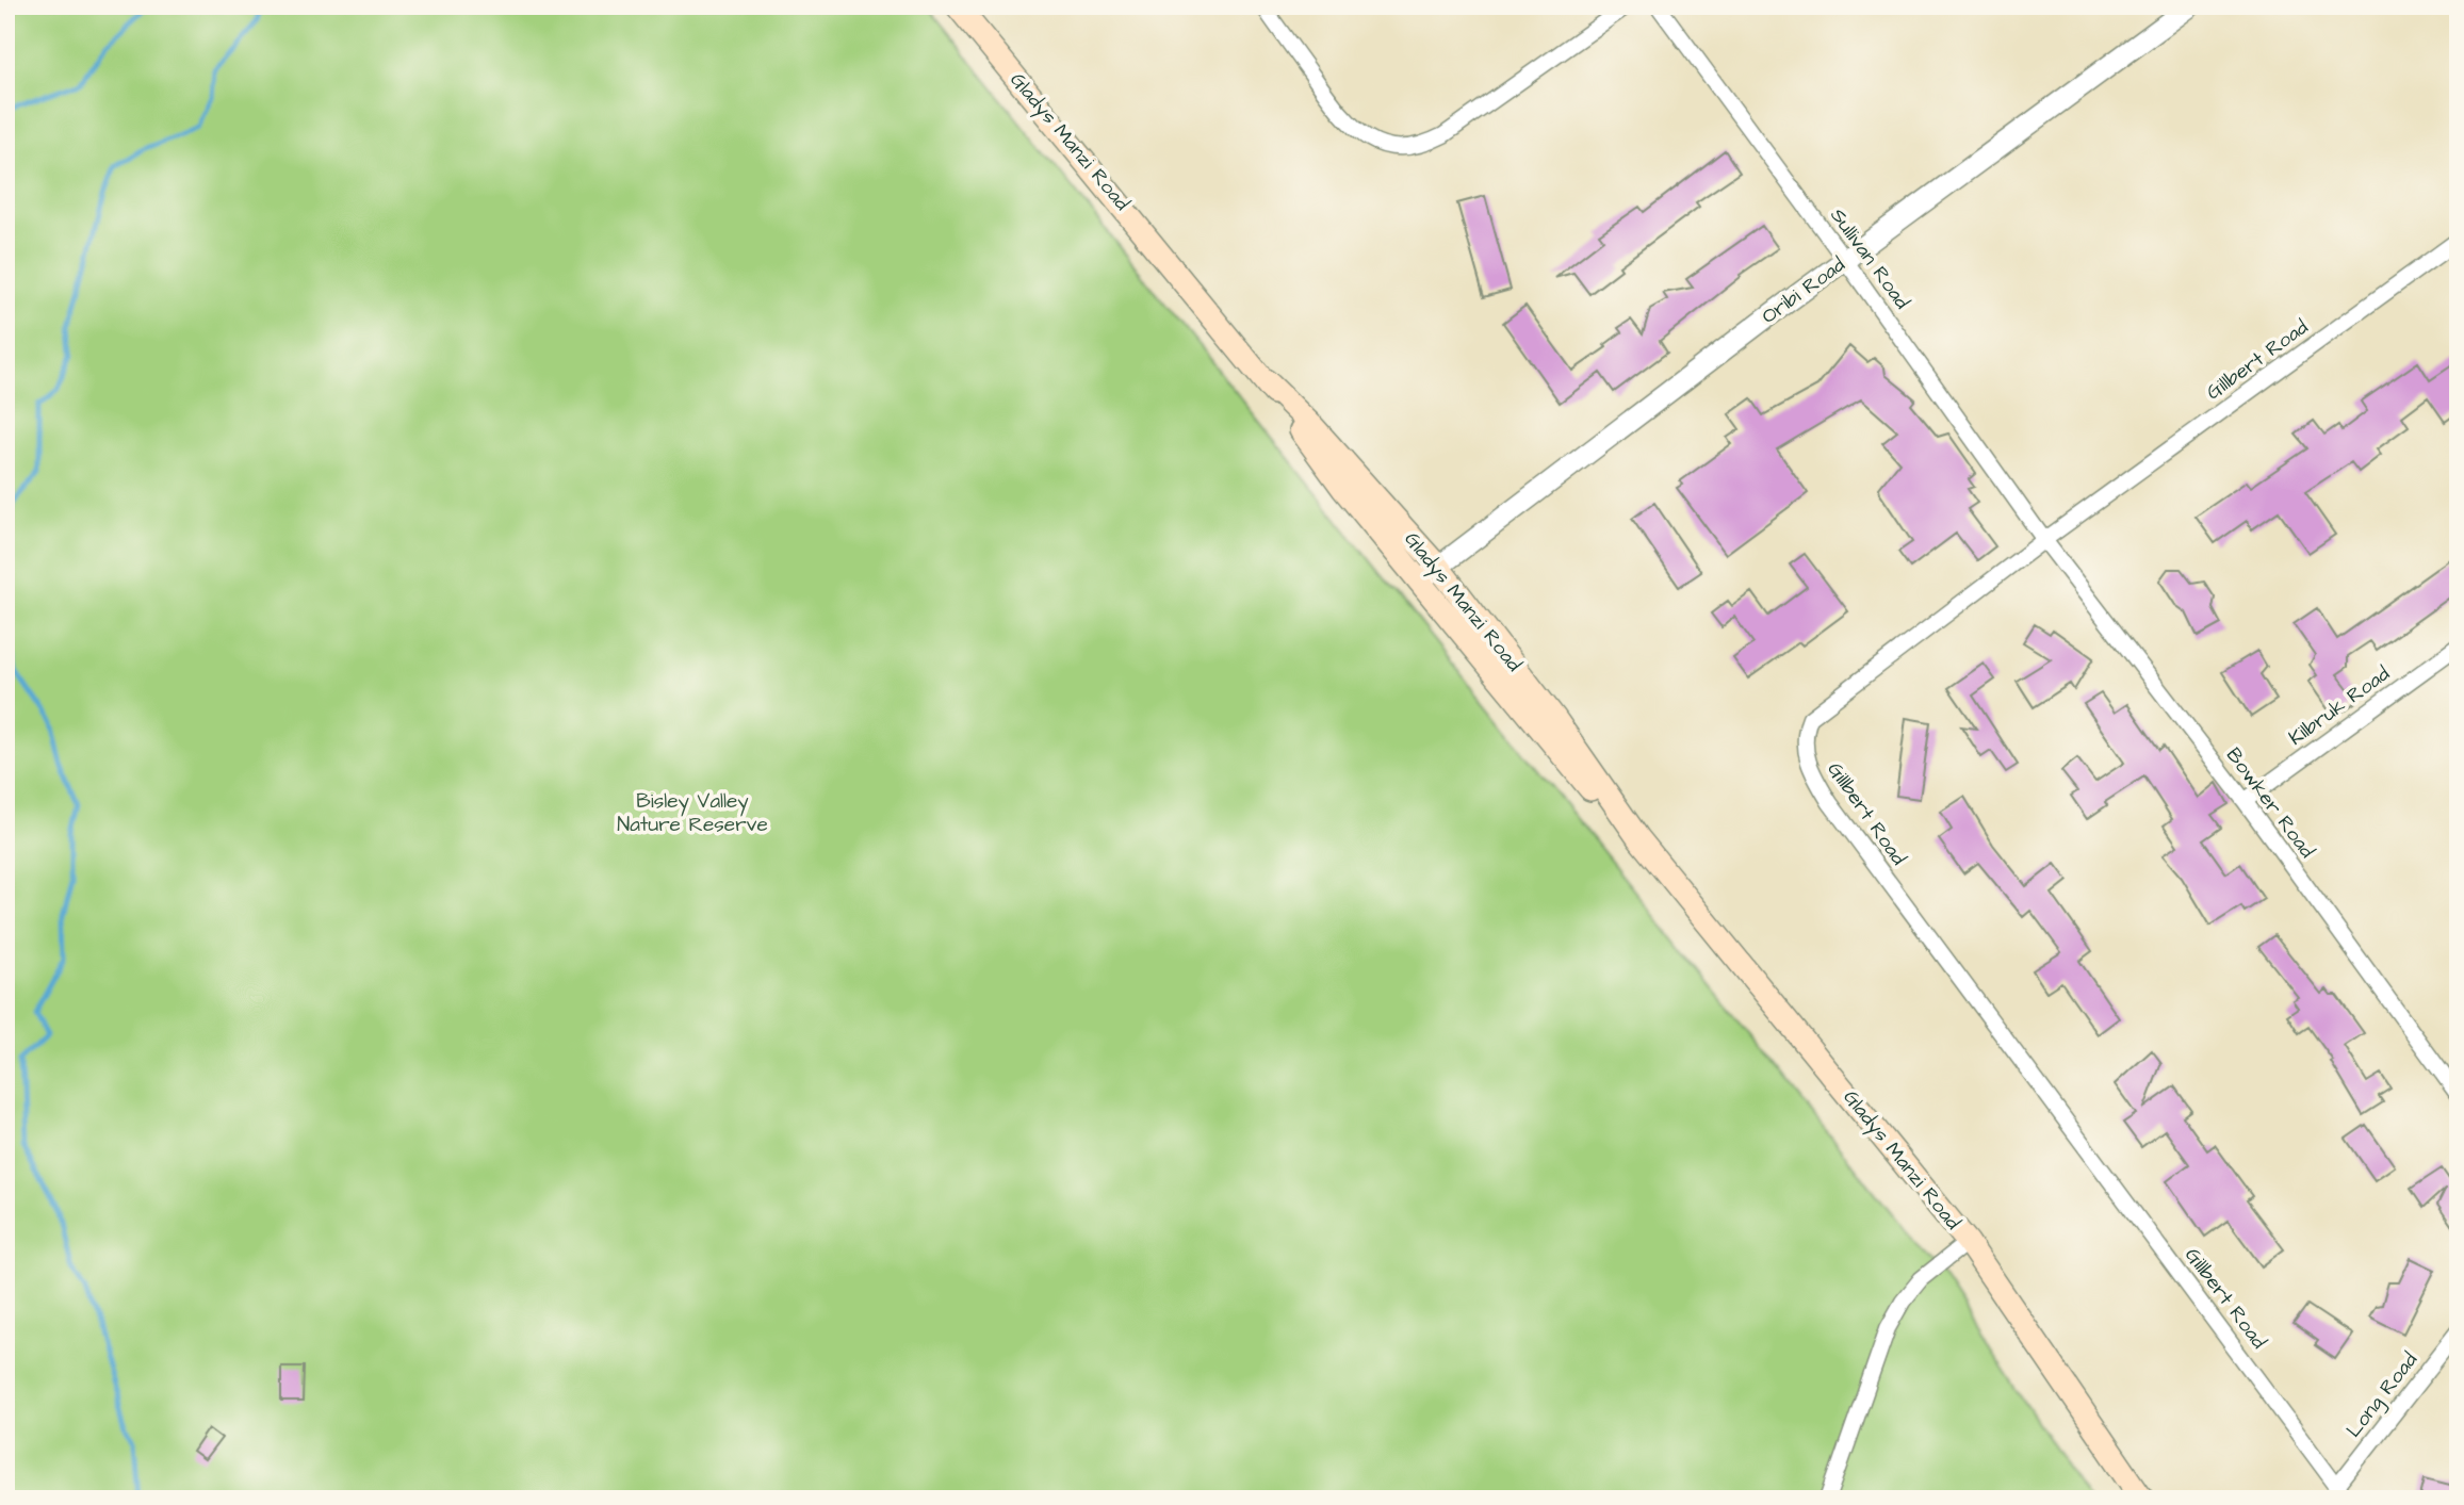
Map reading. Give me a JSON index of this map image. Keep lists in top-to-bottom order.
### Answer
{
  "streets": {
    "main road": ["Gladys Manzi Road"],
    "street": [
      "Sullivan Road",
      "Oribi Road",
      "Gillbert Road",
      "Kilbruk Road",
      "Bowker Road",
      "Long Road"
    ]
  },
  "crossings": [
    ["Gladys Manzi Road", "Oribi Road"],
    ["Sullivan Road", "Oribi Road"],
    ["Sullivan Road", "Gillbert Road"],
    ["Sullivan Road", "Bowker Road"],
    ["Gillbert Road", "Bowker Road"],
    ["Gillbert Road", "Long Road"],
    ["Kilbruk Road", "Bowker Road"]
  ],
  "parks": ["Bisley Valley Nature Reserve"]
}
